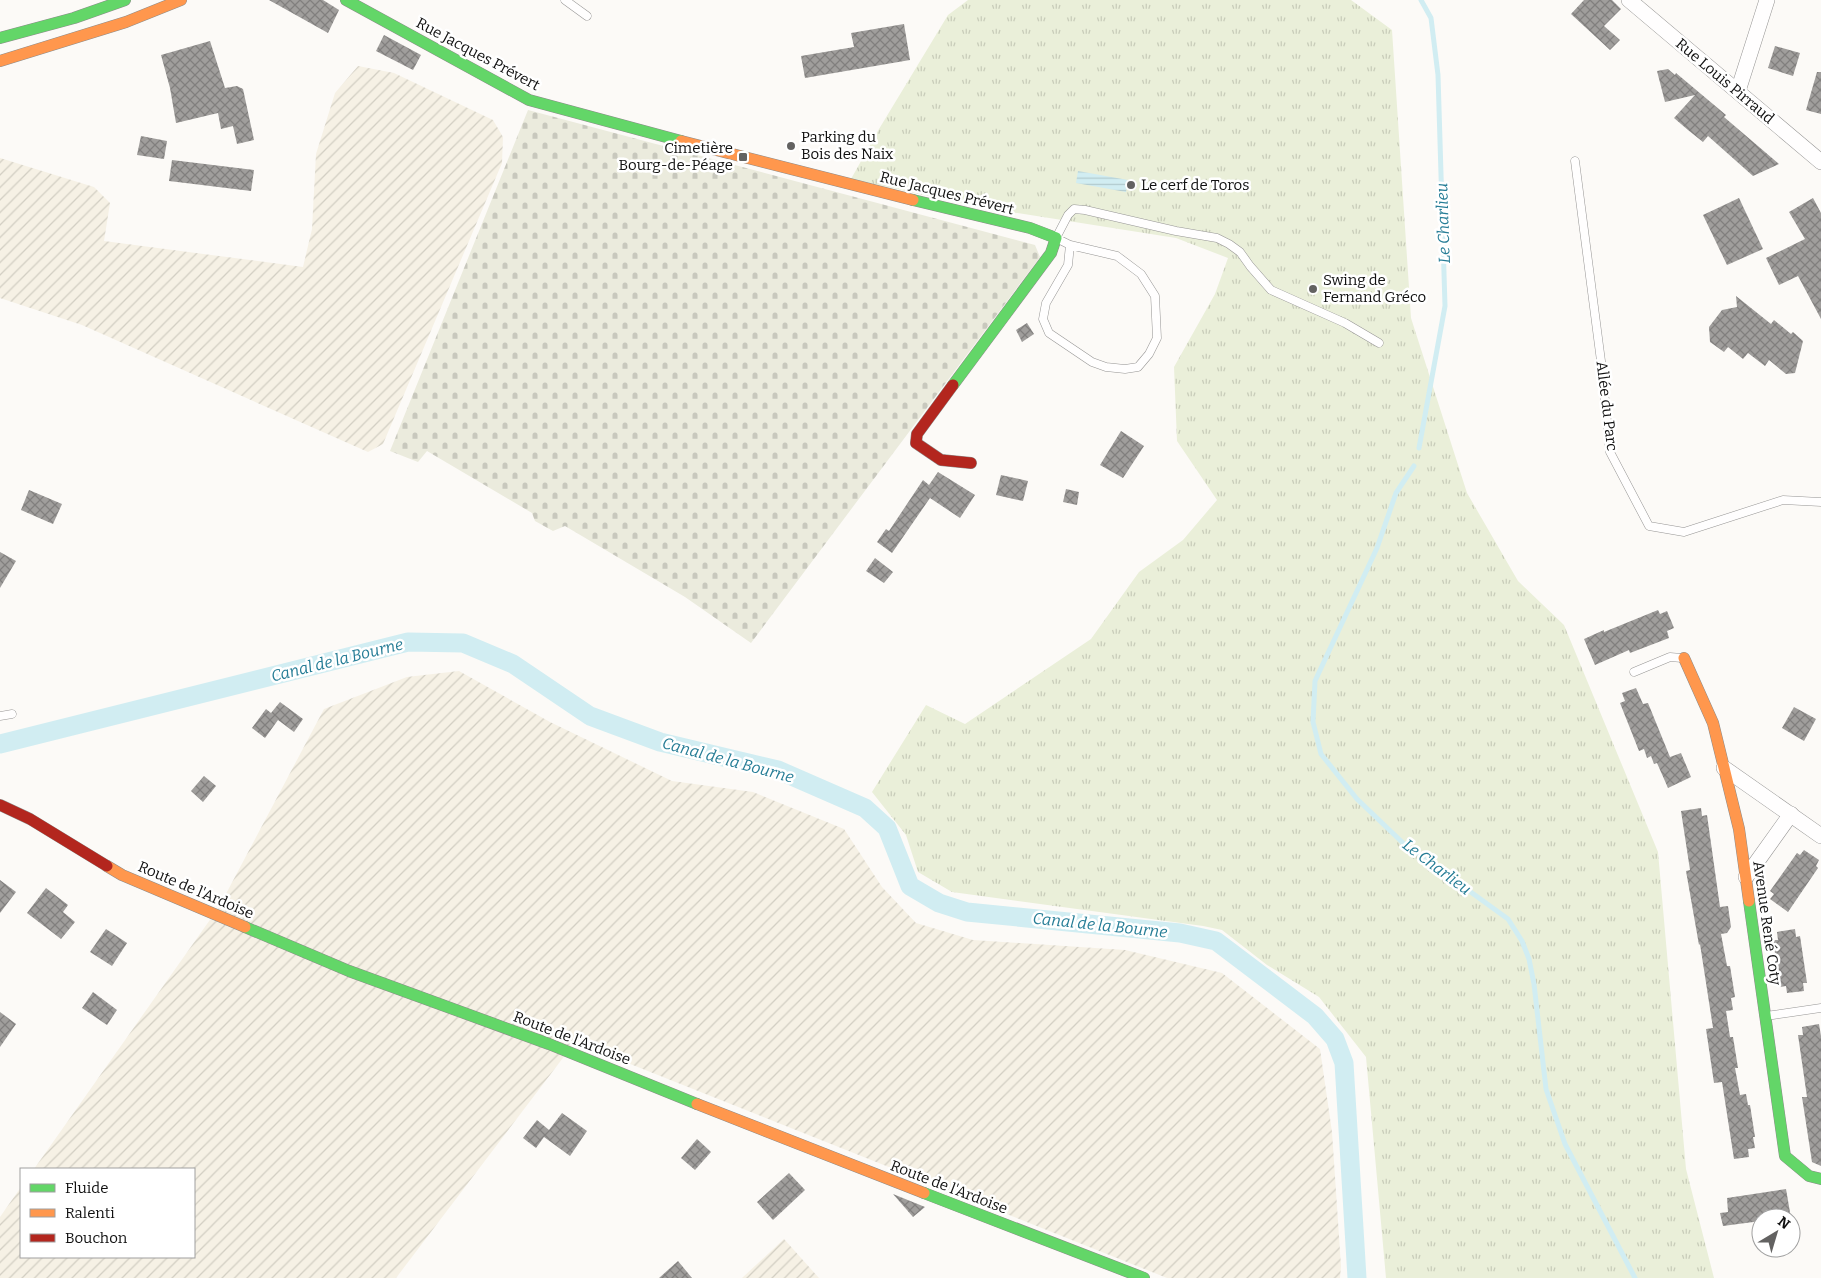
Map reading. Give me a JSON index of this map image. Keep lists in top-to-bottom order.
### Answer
{
  "streets": {
    "street": [
      "Rue Jacques Prévert",
      "Rue Louis Pirraud",
      "Route de l'Ardoise",
      "Avenue René Coty"
    ],
    "lane": ["Allée du Parc"]
  },
  "water": ["Le Charlieu", "Canal de la Bourne"],
  "places": {
    "other": ["Parking du Bois des Naix", "Le cerf de Toros", "Swing de Fernand Gréco"],
    "transit": ["Cimetière Bourg-de-Péage"]
  },
  "legend": ["Fluide", "Ralenti", "Bouchon"],
  "north": "top right"
}
